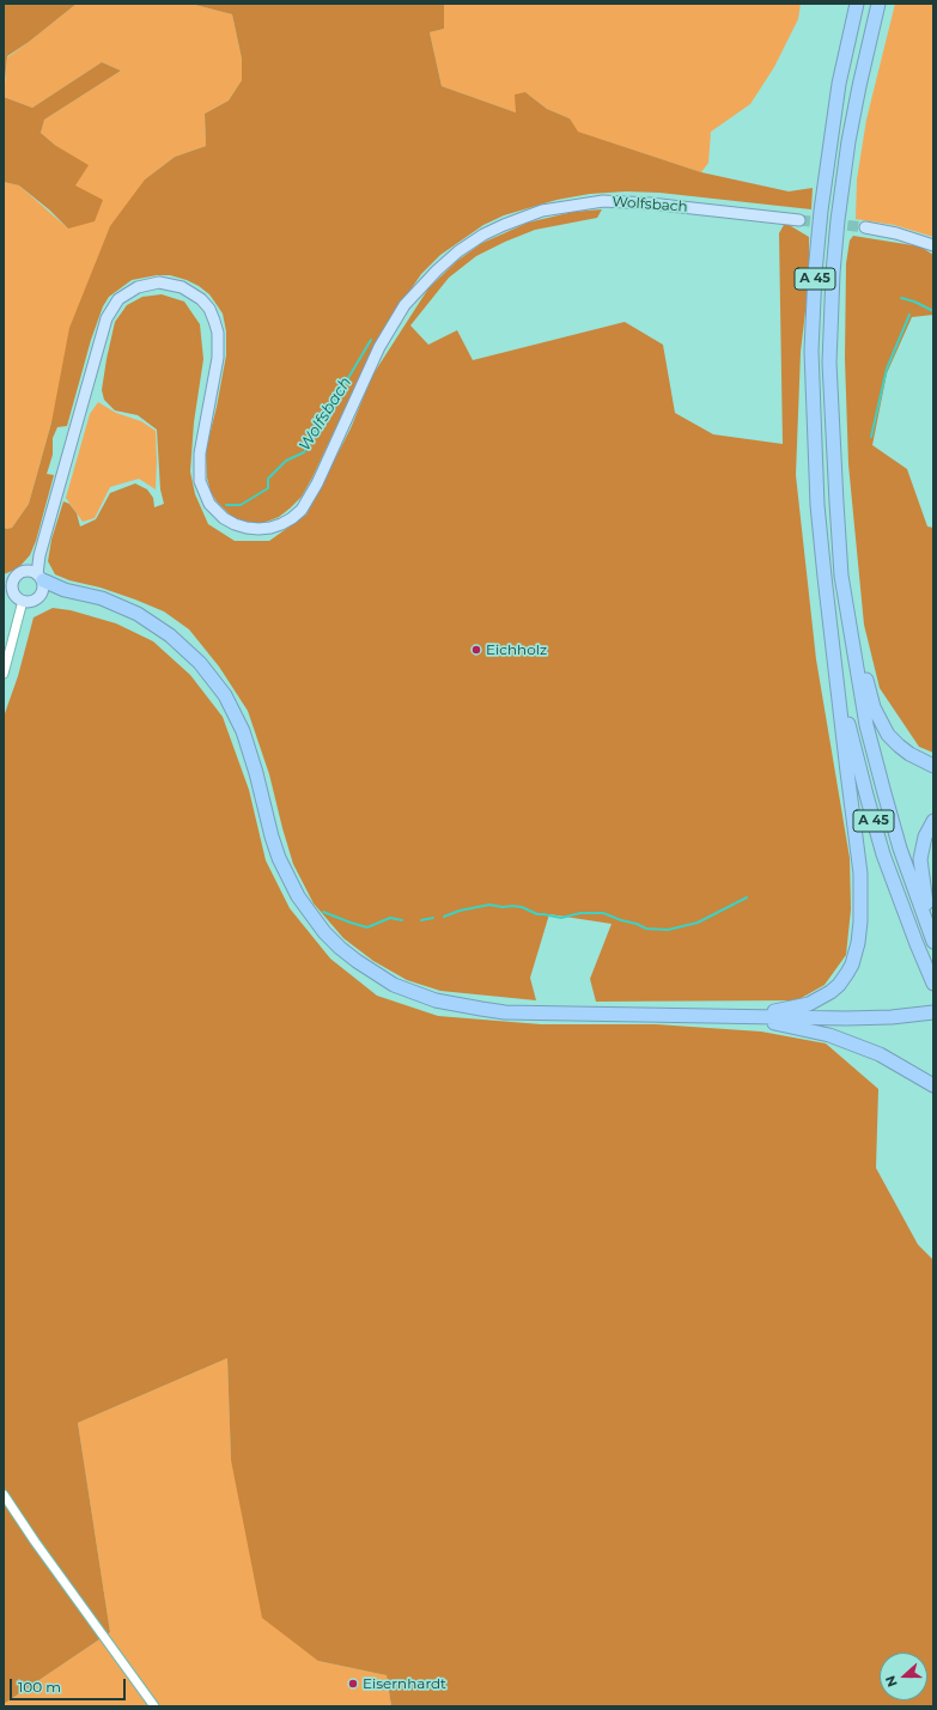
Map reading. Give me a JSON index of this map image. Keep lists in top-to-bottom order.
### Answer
{
  "streets": {
    "highway": ["A 45"],
    "main road": ["Wolfsbach"]
  },
  "water": ["Wolfsbach"],
  "places": ["Eichholz", "Eisernhardt"],
  "scale_bar": "100 m",
  "north": "left"
}
